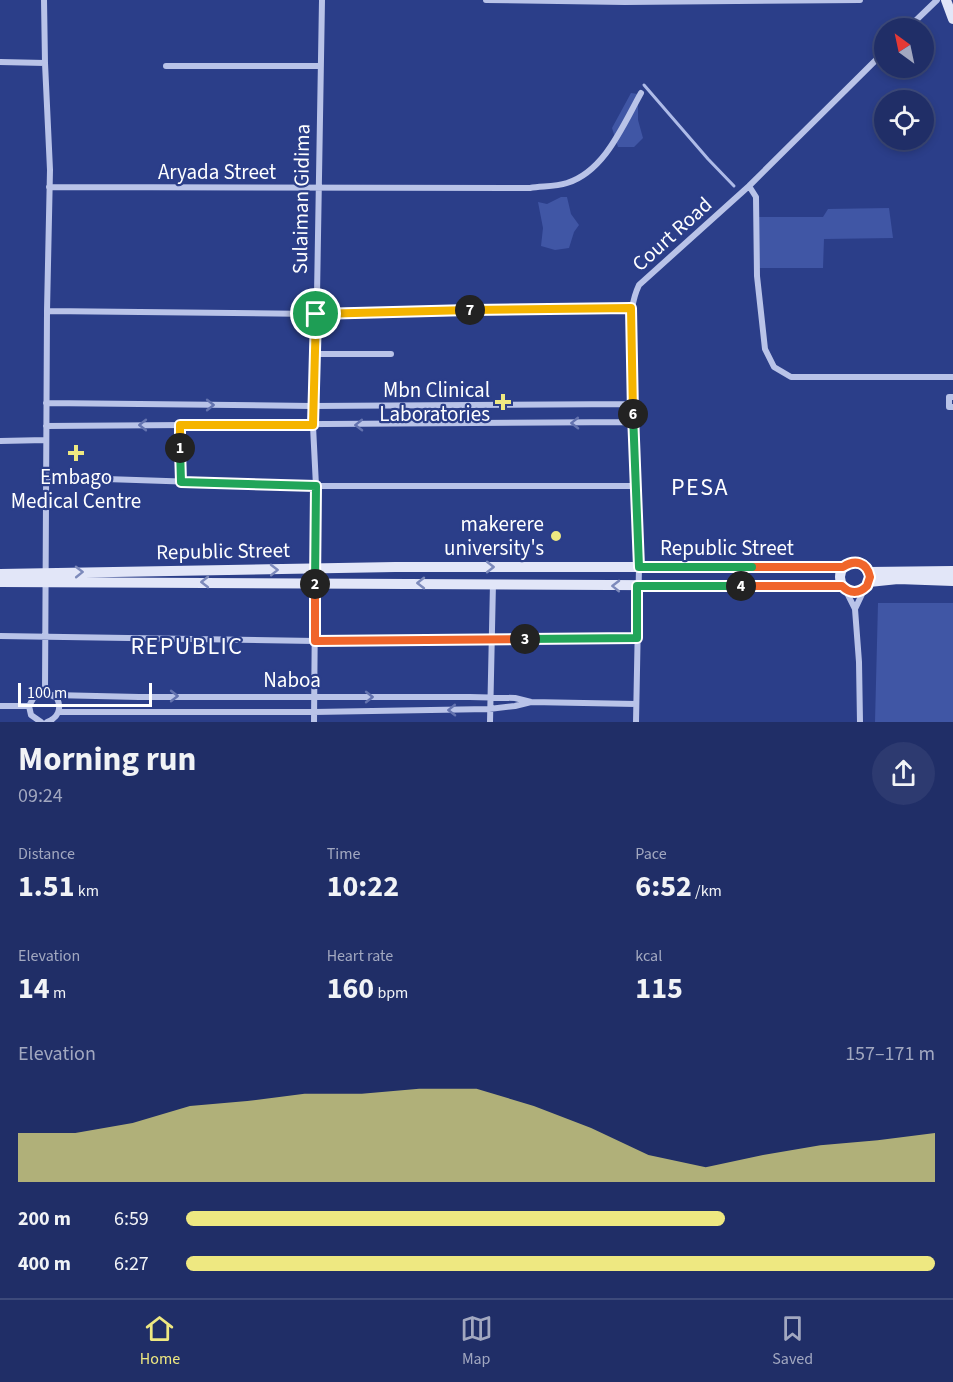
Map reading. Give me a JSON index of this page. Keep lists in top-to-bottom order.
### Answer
{
  "streets": {
    "main road": ["Republic Street"],
    "street": [
      "Aryada Street",
      "Sulaiman Gidima",
      "Court Road",
      "Naboa"
    ]
  },
  "crossings": [
    ["Aryada Street", "Sulaiman Gidima"],
    ["Sulaiman Gidima", "Republic Street"],
    ["Sulaiman Gidima", "Naboa"],
    ["Court Road", "Republic Street"],
    ["Court Road", "Naboa"]
  ],
  "districts": ["PESA", "REPUBLIC"],
  "places": {
    "health": ["Mbn Clinical Laboratories", "Embago Medical Centre"],
    "other": ["makerere university's"]
  },
  "scale_bar": "100 m",
  "north": "top left",
  "page": {
    "pins": [
      "7",
      "6",
      "1",
      "2",
      "4",
      "3"
    ],
    "scale": "100 m",
    "heading": ["Morning run", "09:24"],
    "stats": [
      ["Distance", "1.51 km"],
      ["Time", "10:22"],
      ["Pace", "6:52 /km"],
      ["Elevation", "14 m"],
      ["Heart rate", "160 bpm"],
      ["kcal", "115"]
    ],
    "chart": ["Elevation", "157–171 m"],
    "list": [
      {
        "name": "200 m",
        "note": "6:59"
      },
      {
        "name": "400 m",
        "note": "6:27"
      }
    ],
    "tabs": ["Home", "Map", "Saved"]
  }
}
